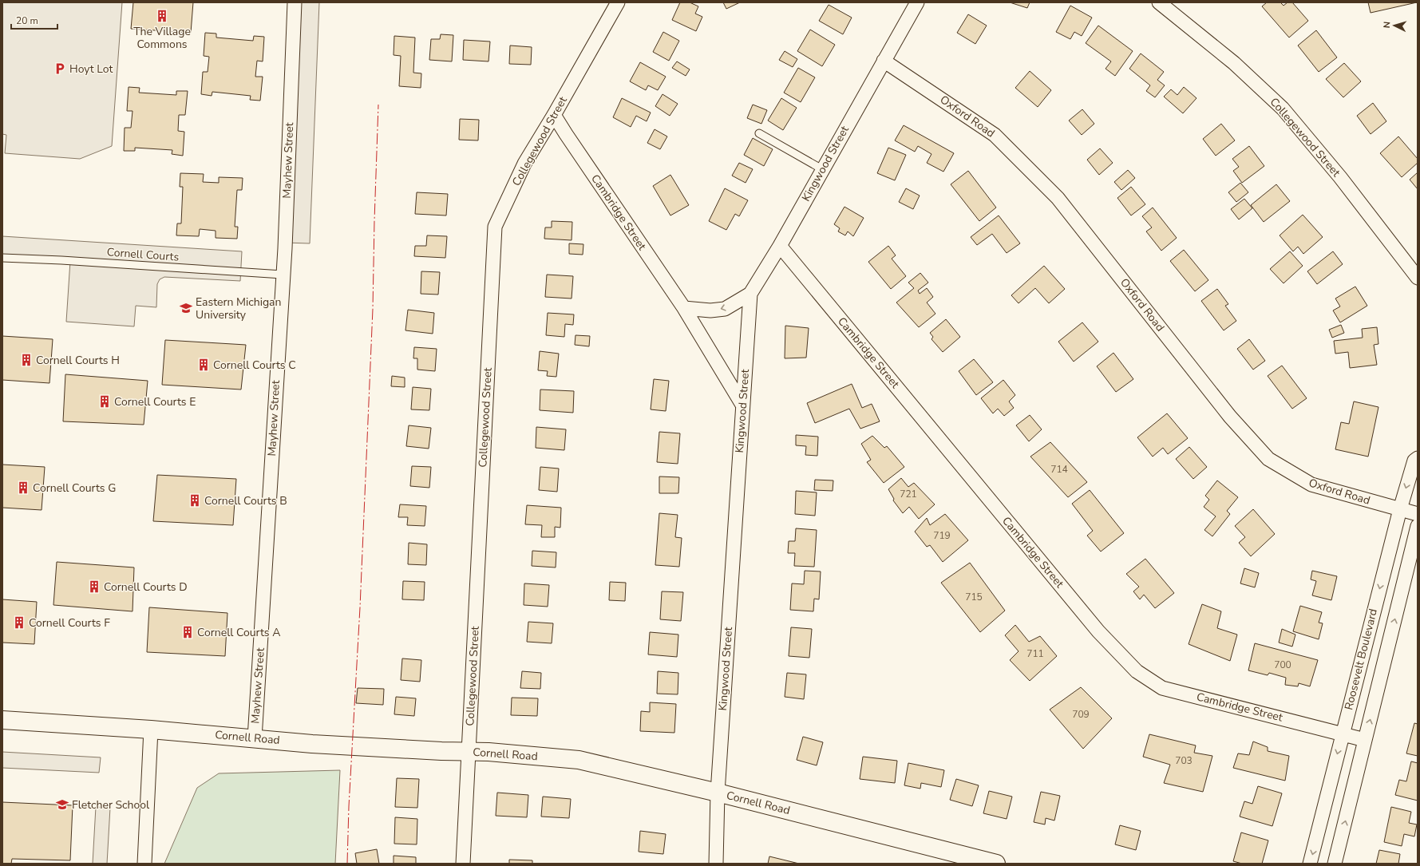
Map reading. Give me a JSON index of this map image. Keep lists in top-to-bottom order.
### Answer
{
  "streets": {
    "street": [
      "Oxford Road",
      "Collegewood Street",
      "Mayhew Street",
      "Kingwood Street",
      "Cambridge Street",
      "Roosevelt Boulevard",
      "Cornell Road"
    ],
    "lane": ["Cornell Courts"]
  },
  "crossings": [
    ["Oxford Road", "Kingwood Street"],
    ["Oxford Road", "Roosevelt Boulevard"],
    ["Collegewood Street", "Cambridge Street"],
    ["Collegewood Street", "Cornell Road"],
    ["Mayhew Street", "Cornell Courts"],
    ["Mayhew Street", "Cornell Road"],
    ["Kingwood Street", "Cambridge Street"],
    ["Kingwood Street", "Cornell Road"],
    ["Cambridge Street", "Roosevelt Boulevard"]
  ],
  "places": {
    "building": [
      "The Village Commons",
      "Cornell Courts H",
      "Cornell Courts C",
      "Cornell Courts E",
      "Cornell Courts G",
      "Cornell Courts B",
      "Cornell Courts D",
      "Cornell Courts F",
      "Cornell Courts A"
    ],
    "parking": ["Hoyt Lot"],
    "school or university": ["Eastern Michigan University", "Fletcher School"]
  },
  "house_numbers": [
    "714",
    "721",
    "719",
    "715",
    "711",
    "700",
    "709",
    "703"
  ],
  "scale_bar": "20 m",
  "north": "left"
}
